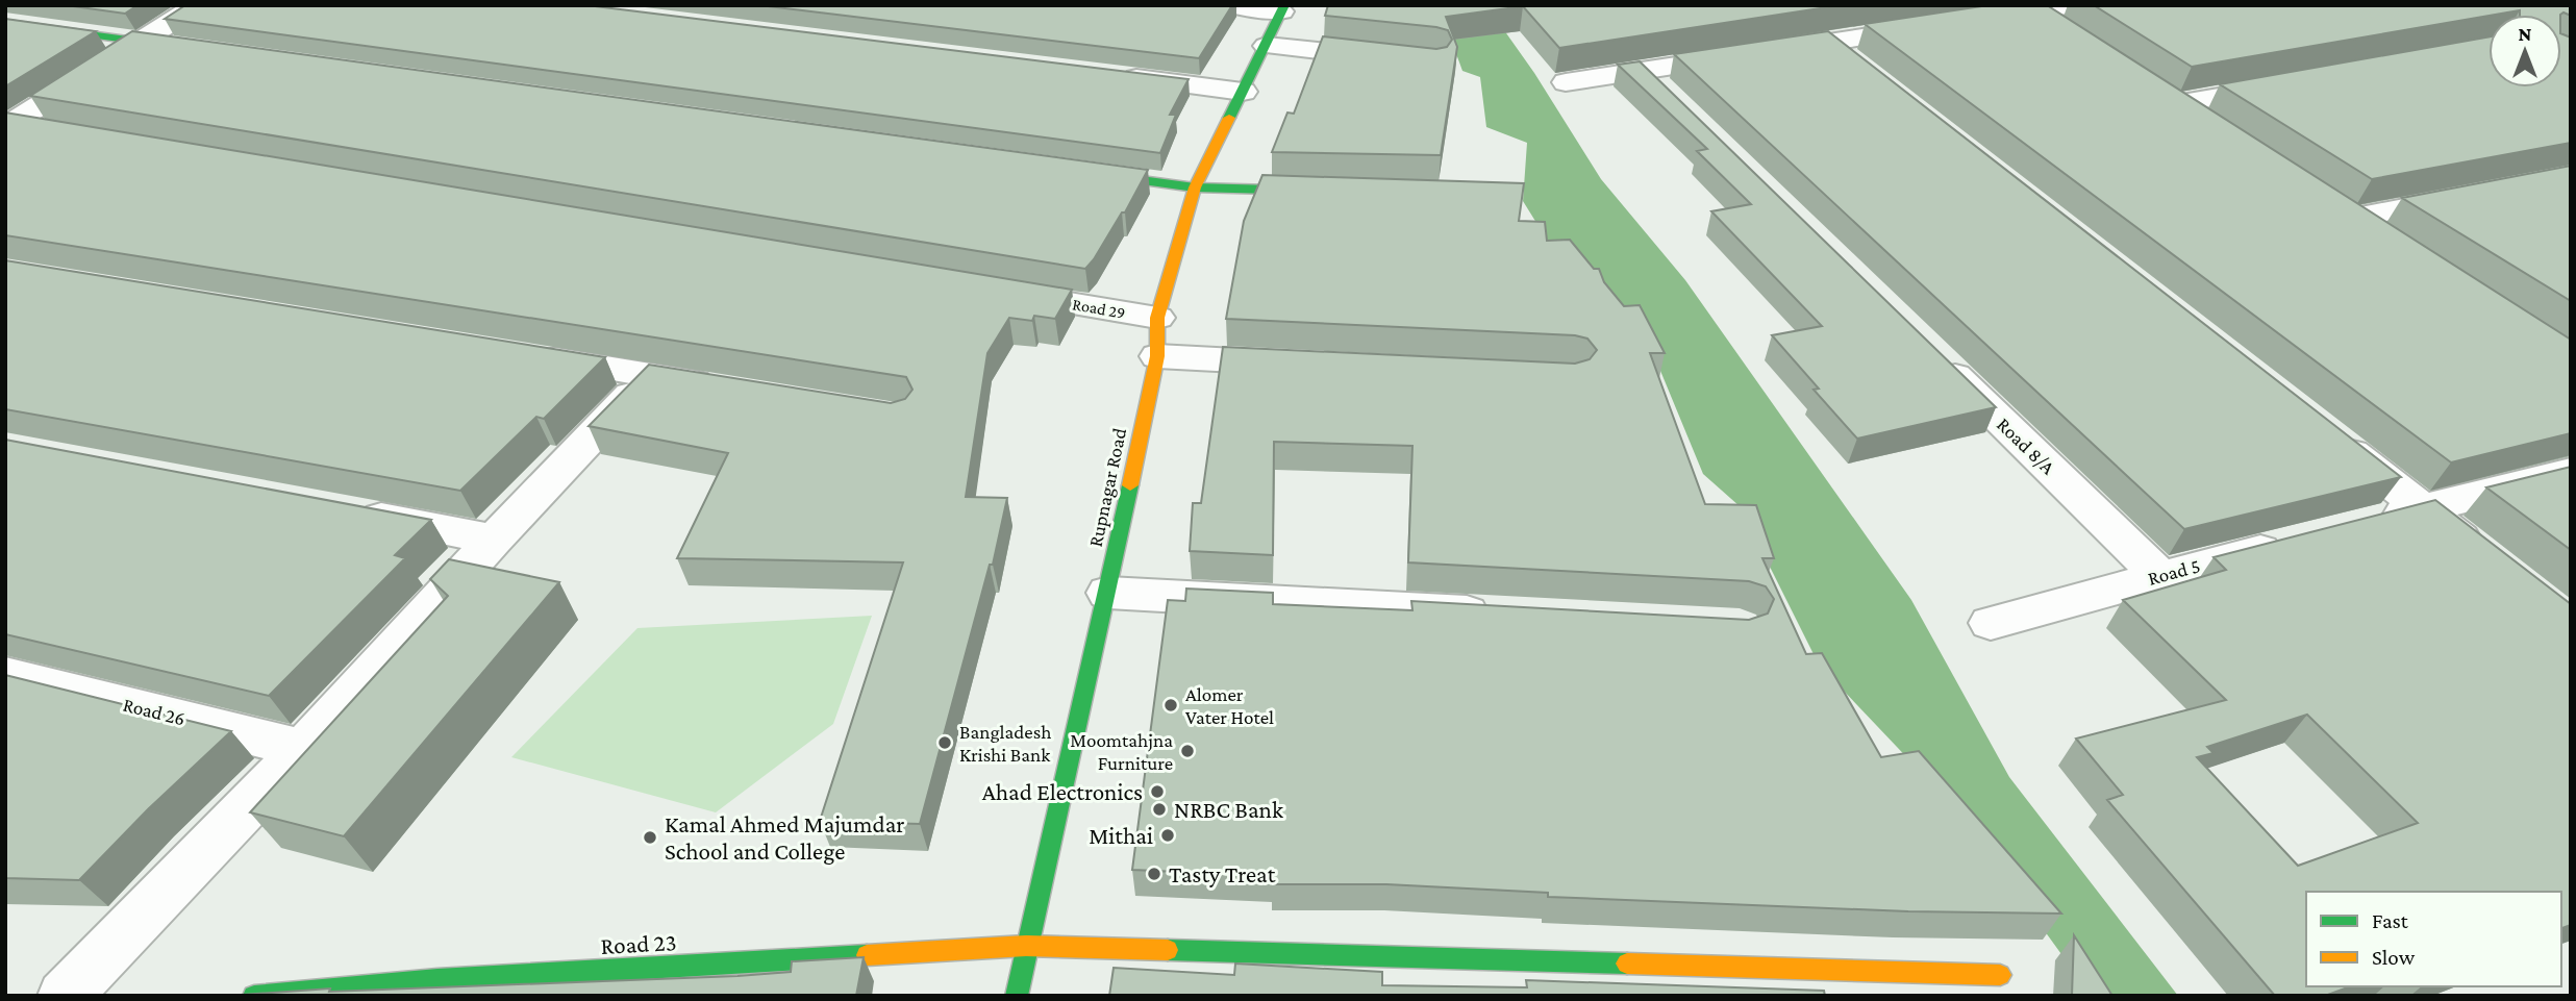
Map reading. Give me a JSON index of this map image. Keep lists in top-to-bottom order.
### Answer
{
  "streets": {
    "street": [
      "Road 29",
      "Road 8/A",
      "Rupnagar Road",
      "Road 5",
      "Road 26",
      "Road 23"
    ]
  },
  "crossings": [
    ["Road 29", "Rupnagar Road"],
    ["Road 8/A", "Road 5"],
    ["Rupnagar Road", "Road 23"]
  ],
  "places": [
    "Alomer Vater Hotel",
    "Bangladesh Krishi Bank",
    "Moomtahjna Furniture",
    "Ahad Electronics",
    "NRBC Bank",
    "Mithai",
    "Kamal Ahmed Majumdar School and College",
    "Tasty Treat"
  ],
  "legend": ["Fast", "Slow"],
  "north": "top"
}
